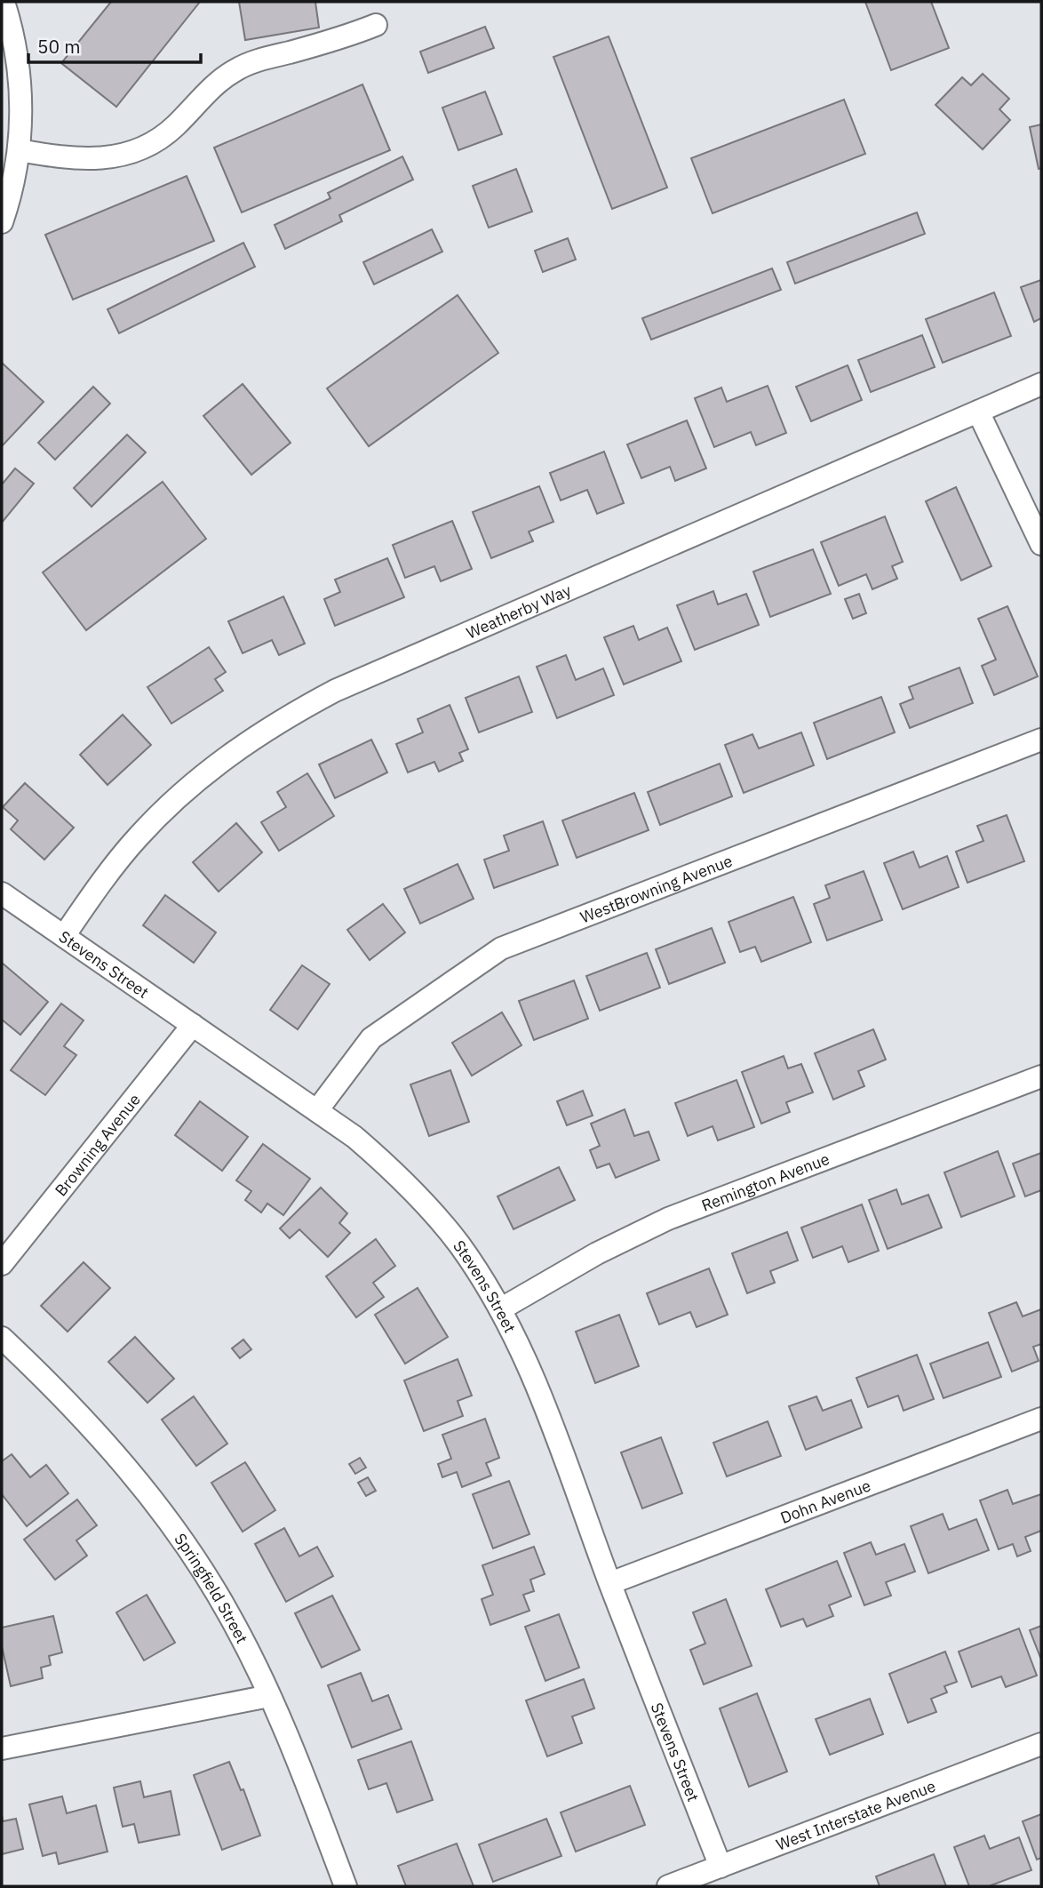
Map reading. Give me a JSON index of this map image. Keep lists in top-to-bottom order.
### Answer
{
  "streets": {
    "street": [
      "Weatherby Way",
      "WestBrowning Avenue",
      "Stevens Street",
      "Browning Avenue",
      "Remington Avenue",
      "Dohn Avenue",
      "Springfield Street",
      "West Interstate Avenue"
    ]
  },
  "crossings": [
    ["Weatherby Way", "Stevens Street"],
    ["WestBrowning Avenue", "Stevens Street"],
    ["Stevens Street", "Browning Avenue"],
    ["Stevens Street", "Remington Avenue"],
    ["Stevens Street", "Dohn Avenue"],
    ["Stevens Street", "West Interstate Avenue"]
  ],
  "scale_bar": "50 m"
}
